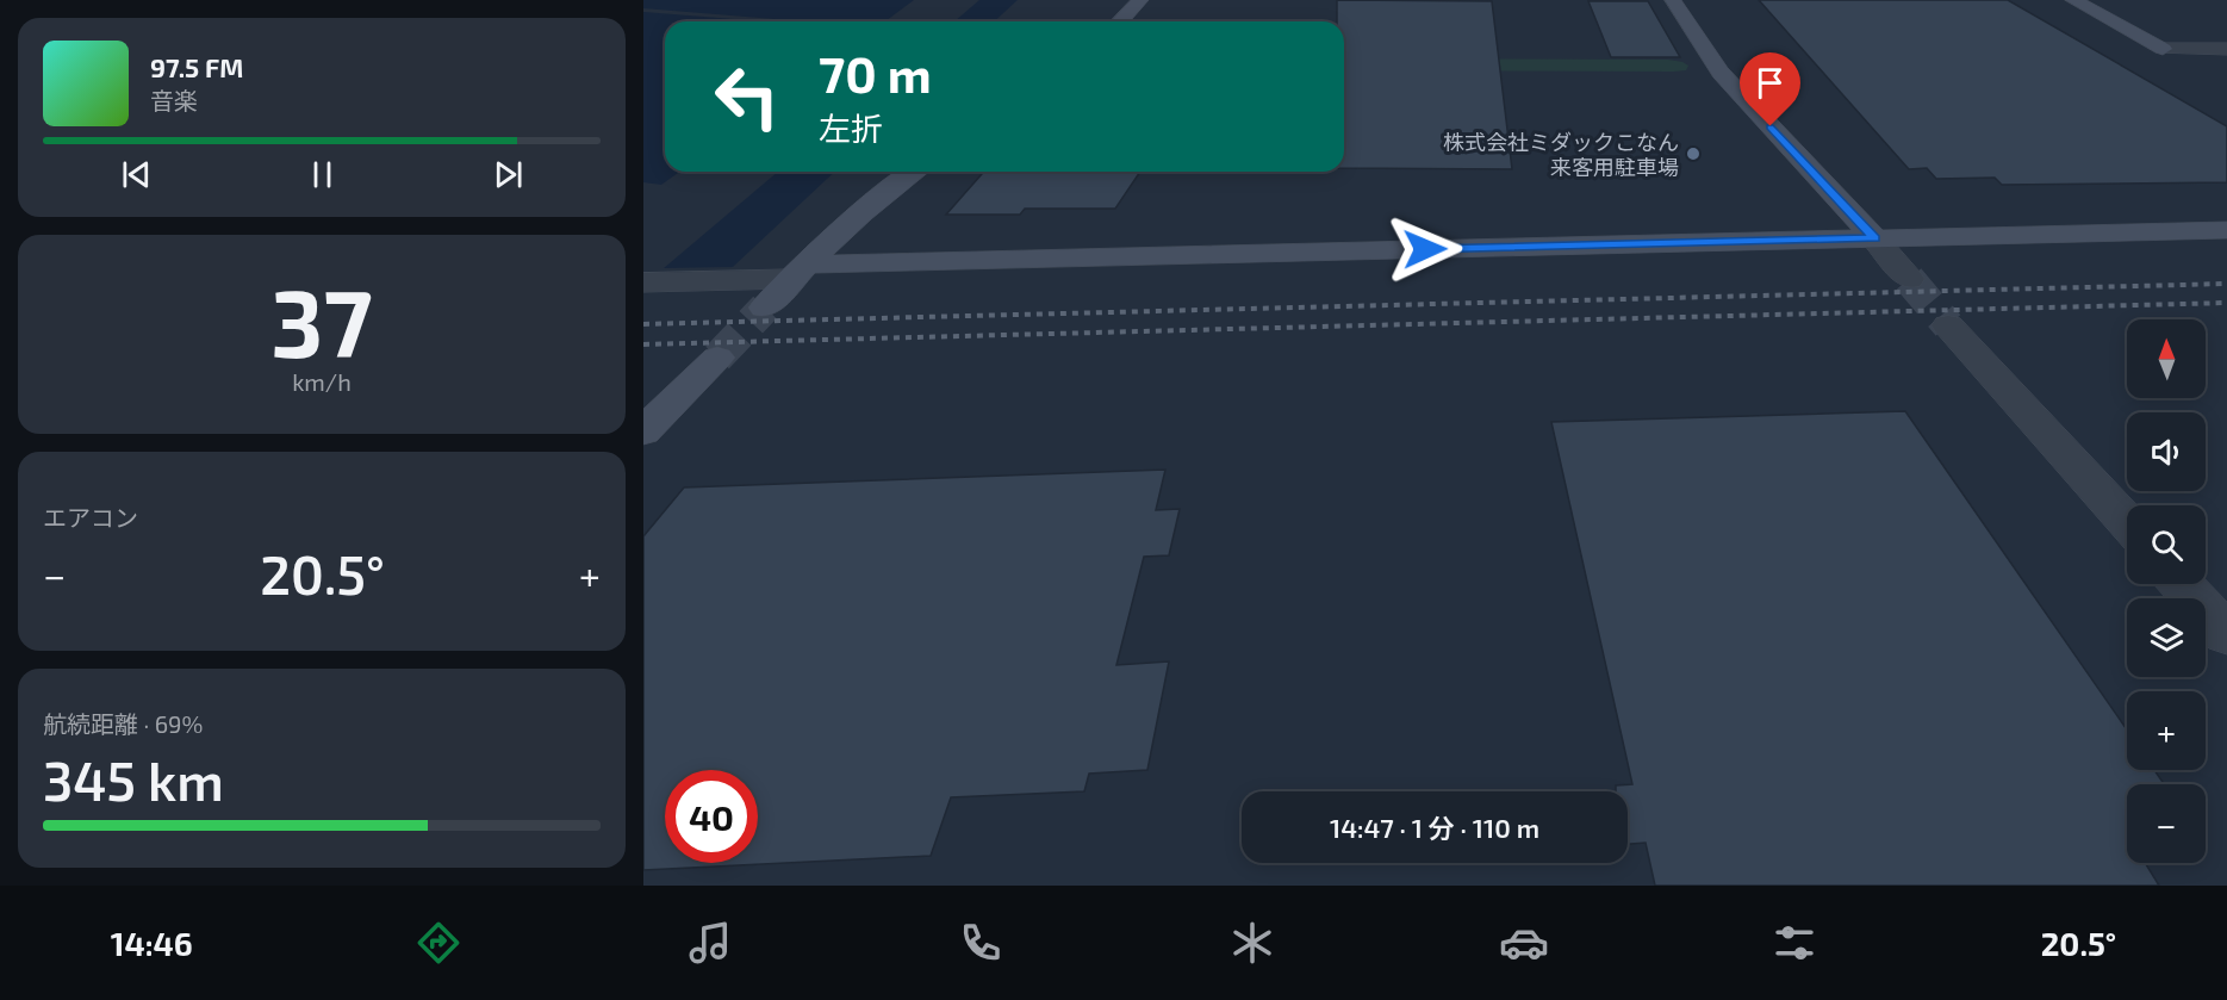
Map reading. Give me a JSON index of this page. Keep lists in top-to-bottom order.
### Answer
{
  "places": ["株式会社ミダックこなん 来客用駐車場"],
  "north": "top",
  "page": {
    "turn": ["70 m", "左折"],
    "song": ["97.5 FM", "音楽"],
    "tile": [
      ["37", "km/h"],
      "エアコン",
      ["航続距離 · 69%", "345 km"]
    ],
    "map_buttons": ["+", "−"],
    "heat": ["−", "20.5°", "+"],
    "limit": "40",
    "trip": "14:47 · 1 分 · 110 m",
    "tabs": ["14:46", "20.5°"]
  }
}
